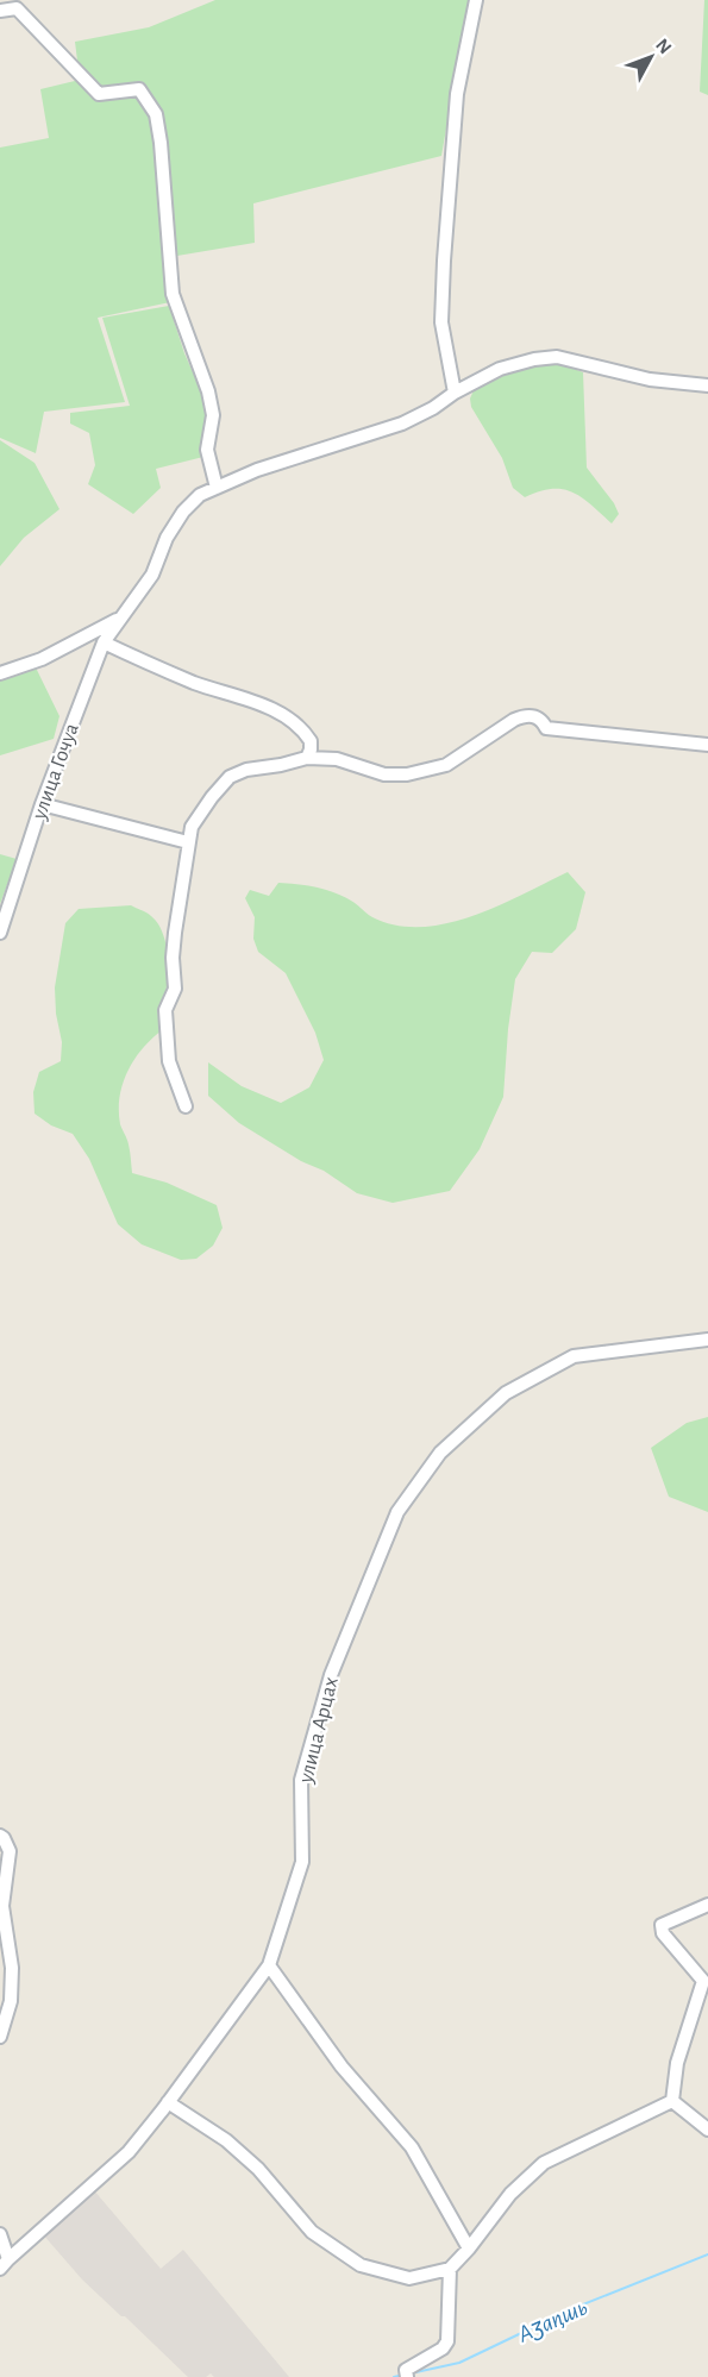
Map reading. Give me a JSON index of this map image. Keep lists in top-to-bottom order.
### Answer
{
  "streets": {
    "street": ["улица Гочуа", "улица Арцах"]
  },
  "water": ["Аӡаԥшь"],
  "north": "top right"
}
